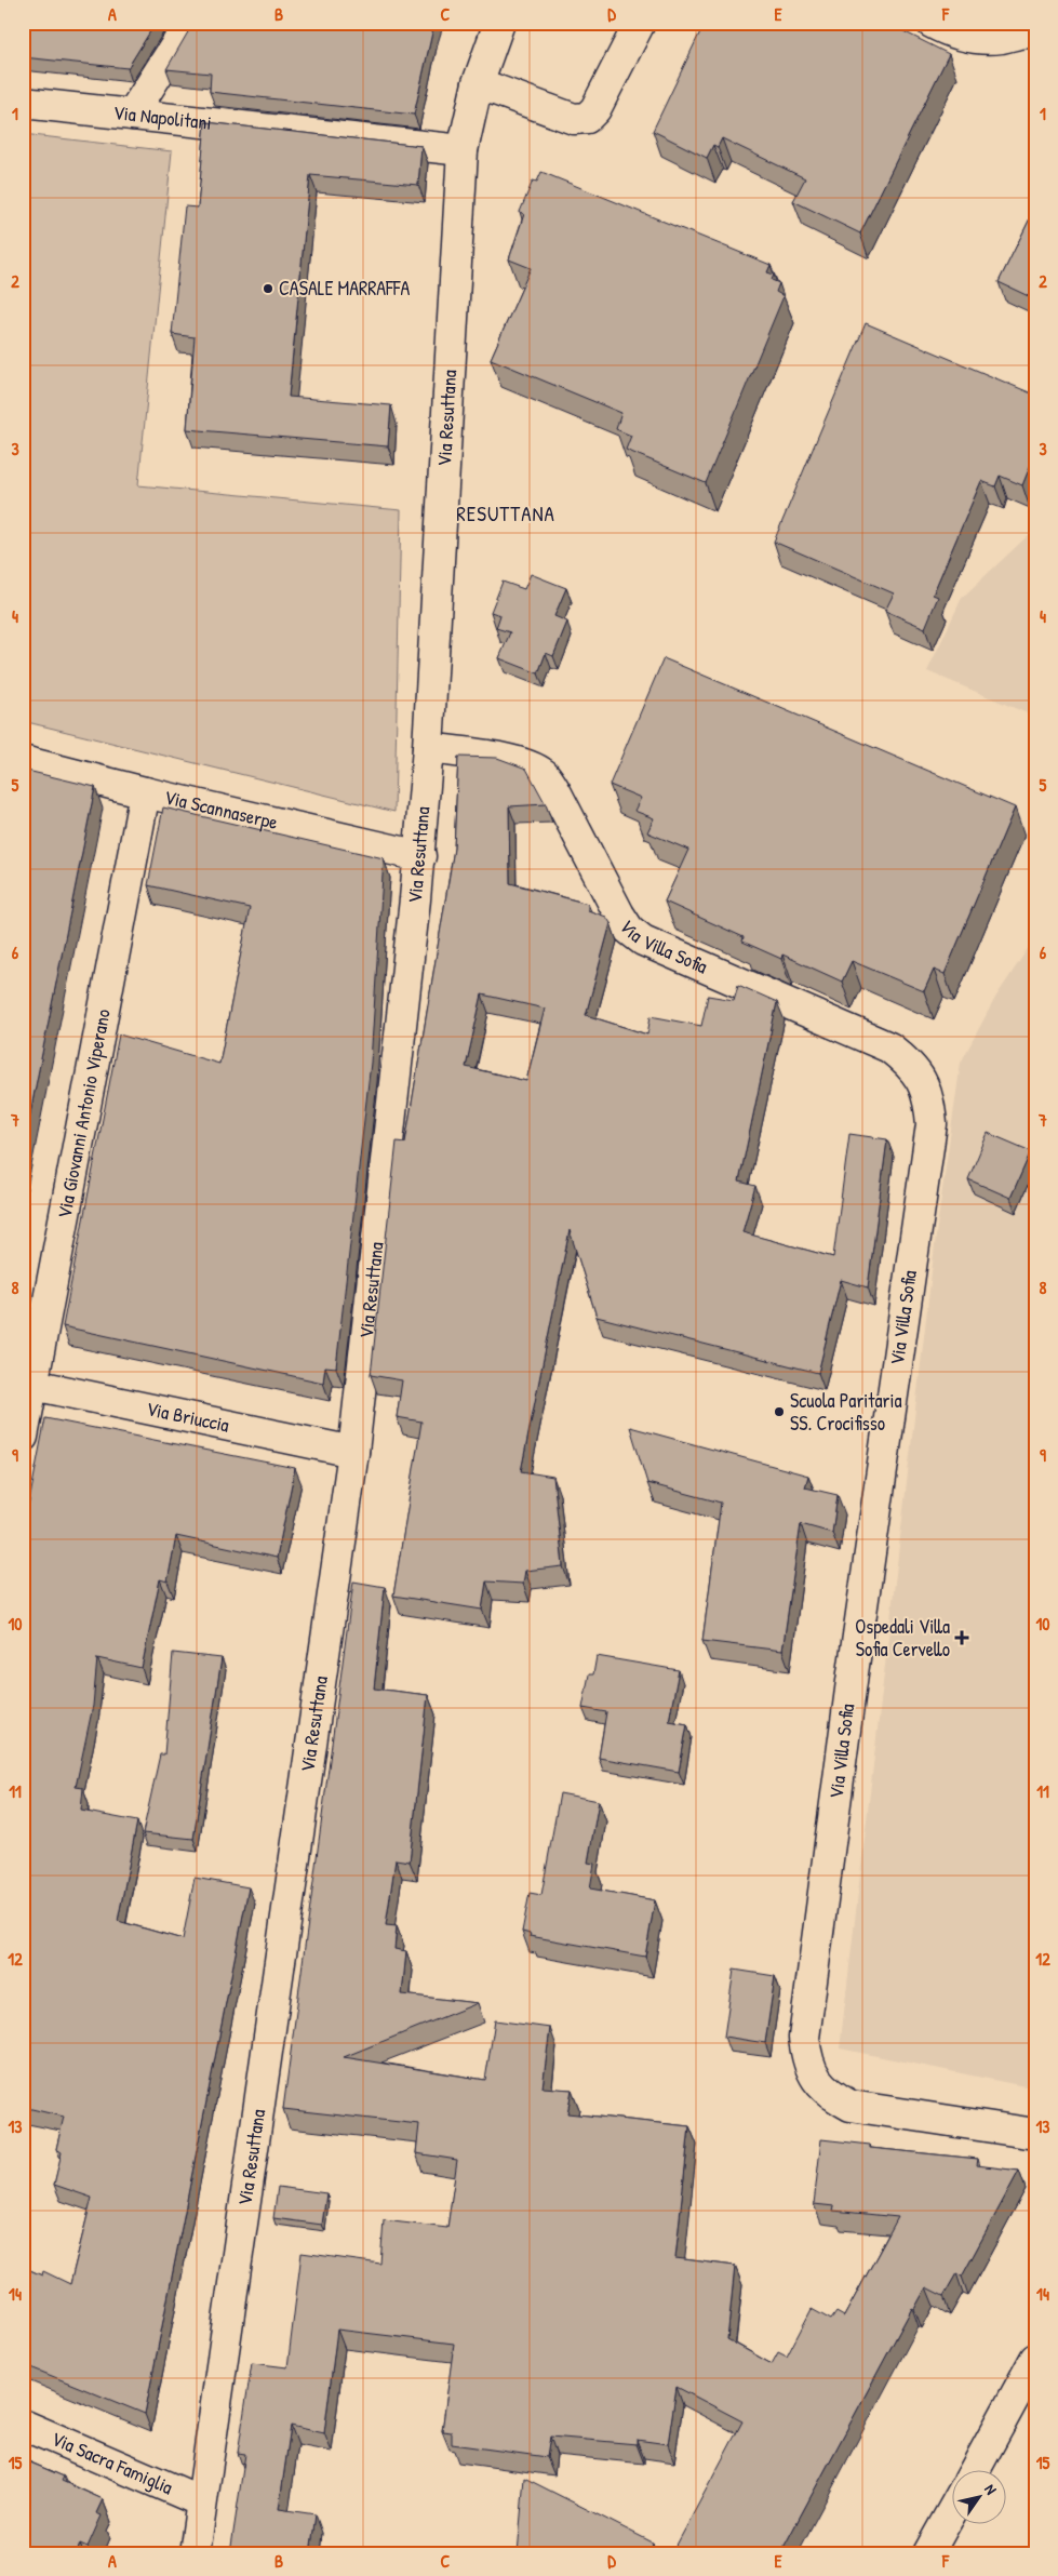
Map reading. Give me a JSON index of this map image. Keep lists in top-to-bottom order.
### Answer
{
  "streets": {
    "street": [
      "Via Napolitani",
      "Via Resuttana",
      "Via Scannaserpe",
      "Via Villa Sofia",
      "Via Giovanni Antonio Viperano",
      "Via Briuccia",
      "Via Sacra Famiglia"
    ]
  },
  "crossings": [
    ["Via Napolitani", "Via Resuttana"],
    ["Via Resuttana", "Via Scannaserpe"],
    ["Via Resuttana", "Via Villa Sofia"],
    ["Via Resuttana", "Via Briuccia"],
    ["Via Resuttana", "Via Sacra Famiglia"],
    ["Via Scannaserpe", "Via Giovanni Antonio Viperano"],
    ["Via Giovanni Antonio Viperano", "Via Briuccia"]
  ],
  "districts": ["RESUTTANA"],
  "places": {
    "other": ["CASALE MARRAFFA", "Scuola Paritaria SS. Crocifisso"],
    "health": ["Ospedali Villa Sofia Cervello"]
  },
  "north": "top right",
  "grid": {
    "columns": [
      "A",
      "B",
      "C",
      "D",
      "E",
      "F"
    ],
    "rows": [
      "1",
      "2",
      "3",
      "4",
      "5",
      "6",
      "7",
      "8",
      "9",
      "10",
      "11",
      "12",
      "13",
      "14",
      "15"
    ]
  }
}
